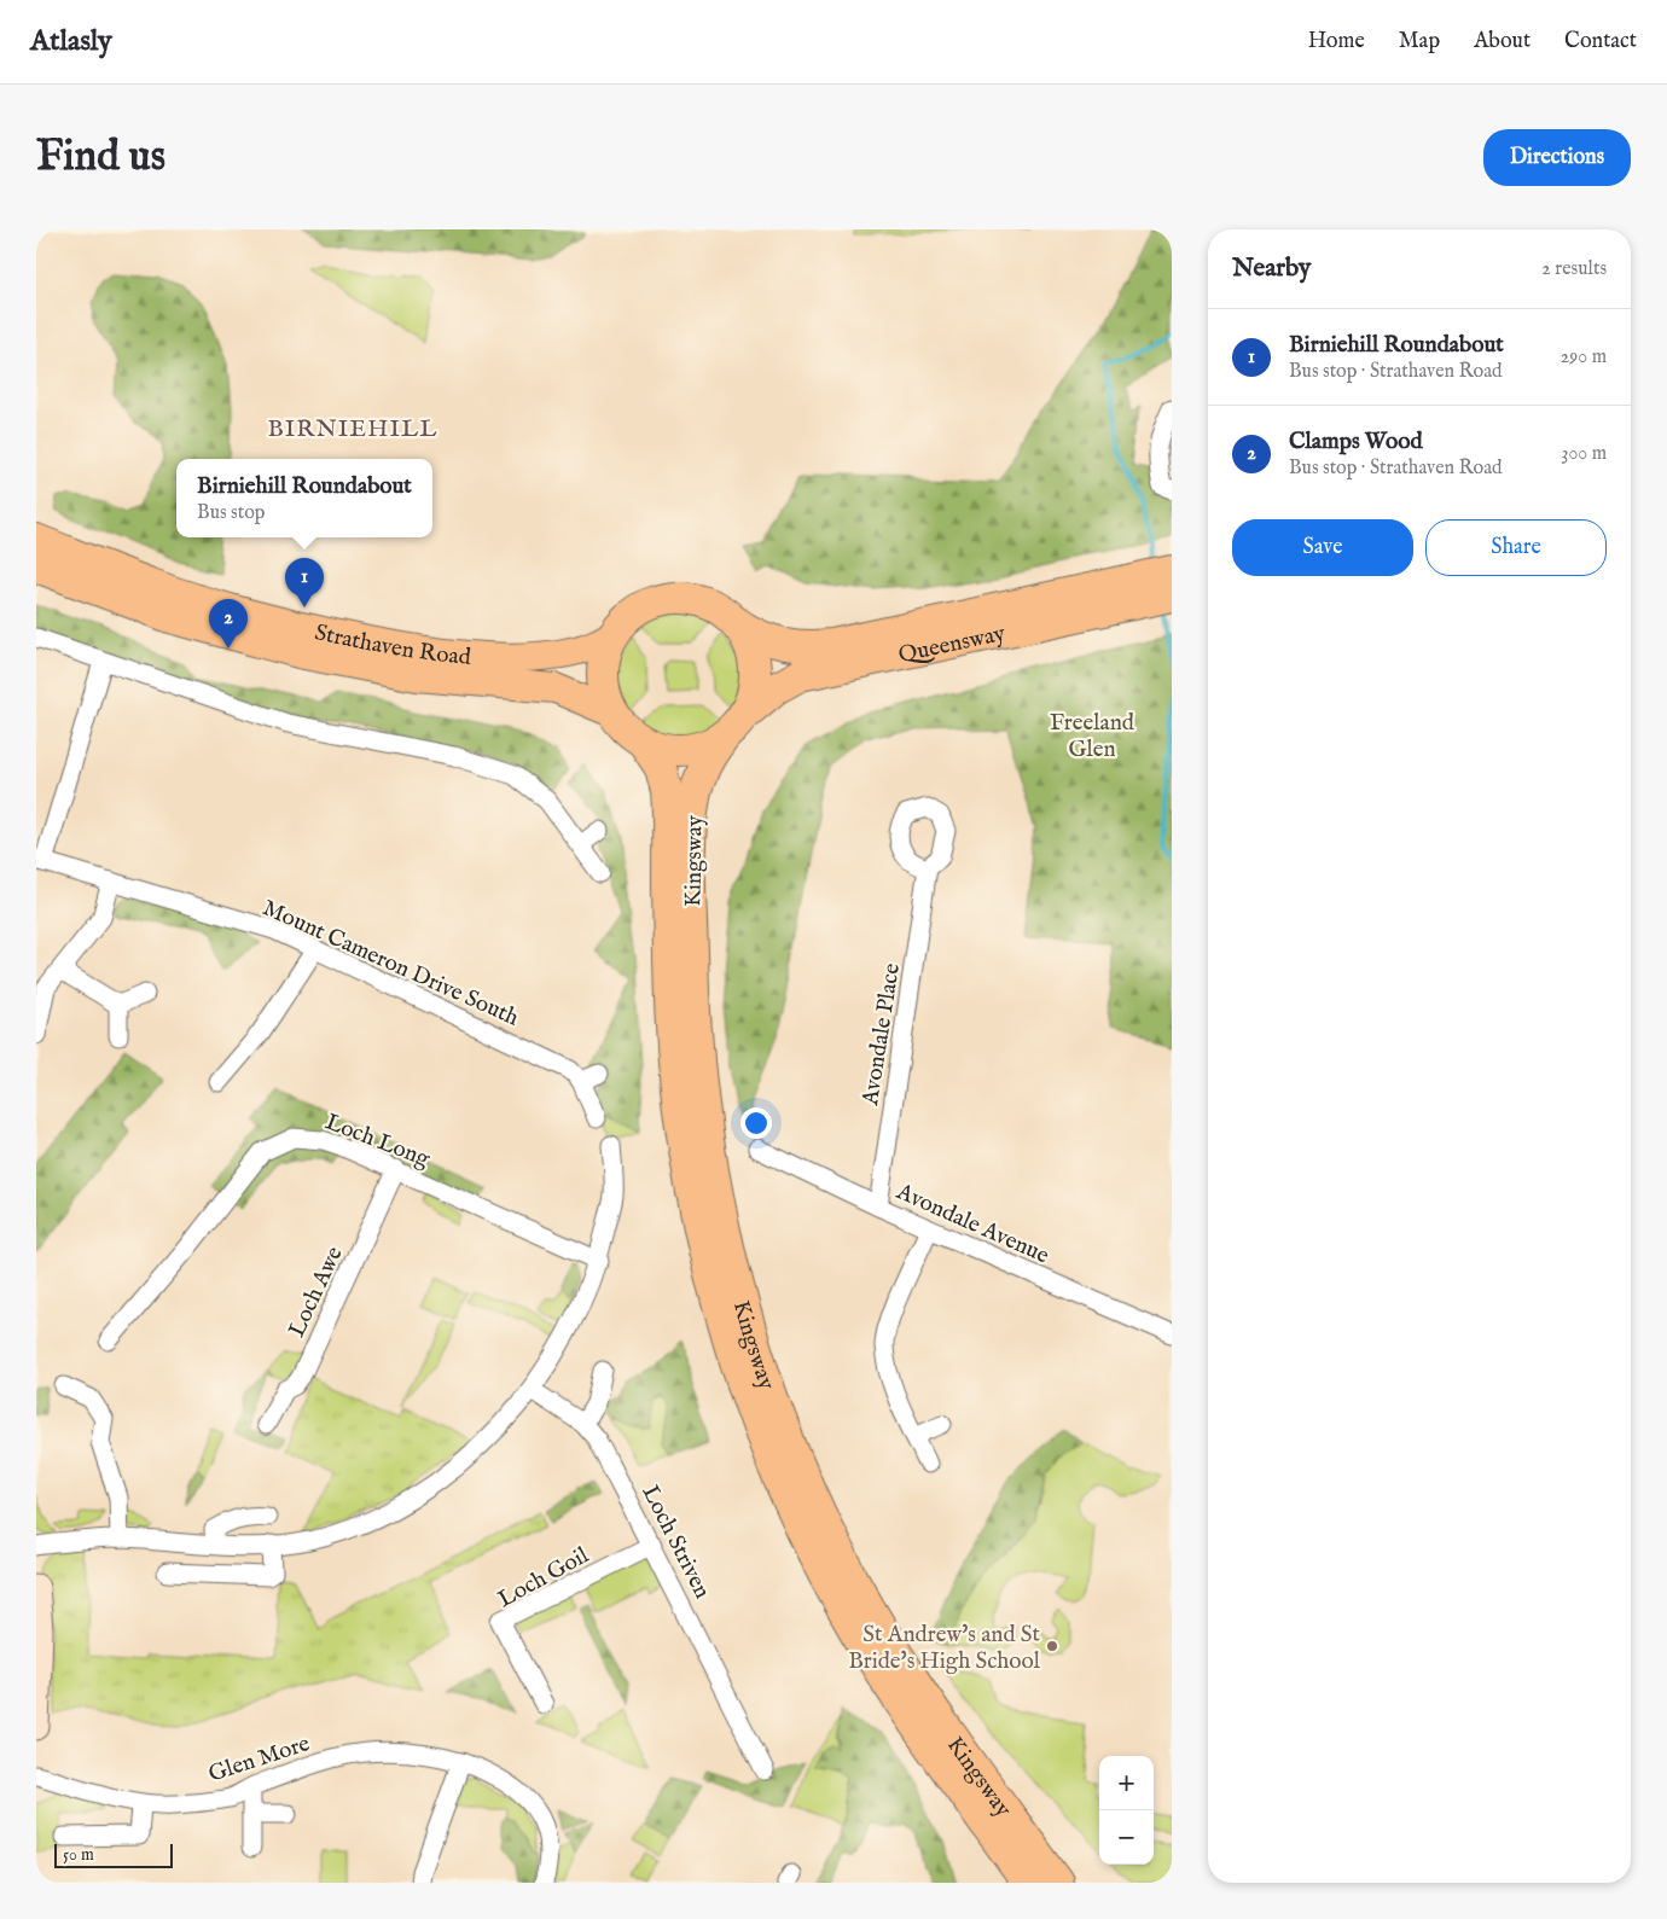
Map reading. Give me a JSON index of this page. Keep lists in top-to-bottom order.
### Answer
{
  "streets": {
    "highway": ["Queensway", "Kingsway"],
    "main road": ["Strathaven Road"],
    "street": [
      "Mount Cameron Drive South",
      "Avondale Place",
      "Loch Long",
      "Avondale Avenue",
      "Loch Awe",
      "Loch Striven",
      "Loch Goil",
      "Glen More"
    ]
  },
  "crossings": [
    ["Strathaven Road", "Queensway"],
    ["Strathaven Road", "Kingsway"],
    ["Queensway", "Kingsway"],
    ["Avondale Place", "Avondale Avenue"],
    ["Loch Long", "Loch Awe"],
    ["Loch Striven", "Loch Goil"]
  ],
  "districts": ["BIRNIEHILL"],
  "parks": ["Freeland Glen"],
  "places": ["St Andrew's and St Bride's High School"],
  "scale_bar": "50 m",
  "page": {
    "header": "Atlasly",
    "nav": [
      "Home",
      "Map",
      "About",
      "Contact"
    ],
    "buttons": [
      "Directions",
      ["Save", "Share"]
    ],
    "title": "Find us",
    "heading": ["Nearby", "2 results"],
    "list": [
      {
        "mark": "1",
        "name": "Birniehill Roundabout",
        "note": "Bus stop · Strathaven Road",
        "value": "290 m"
      },
      {
        "mark": "2",
        "name": "Clamps Wood",
        "note": "Bus stop · Strathaven Road",
        "value": "300 m"
      }
    ],
    "popup": ["Birniehill Roundabout", "Bus stop"],
    "pins": ["1", "2"],
    "map_buttons": ["+", "−"],
    "scale": "50 m"
  }
}
